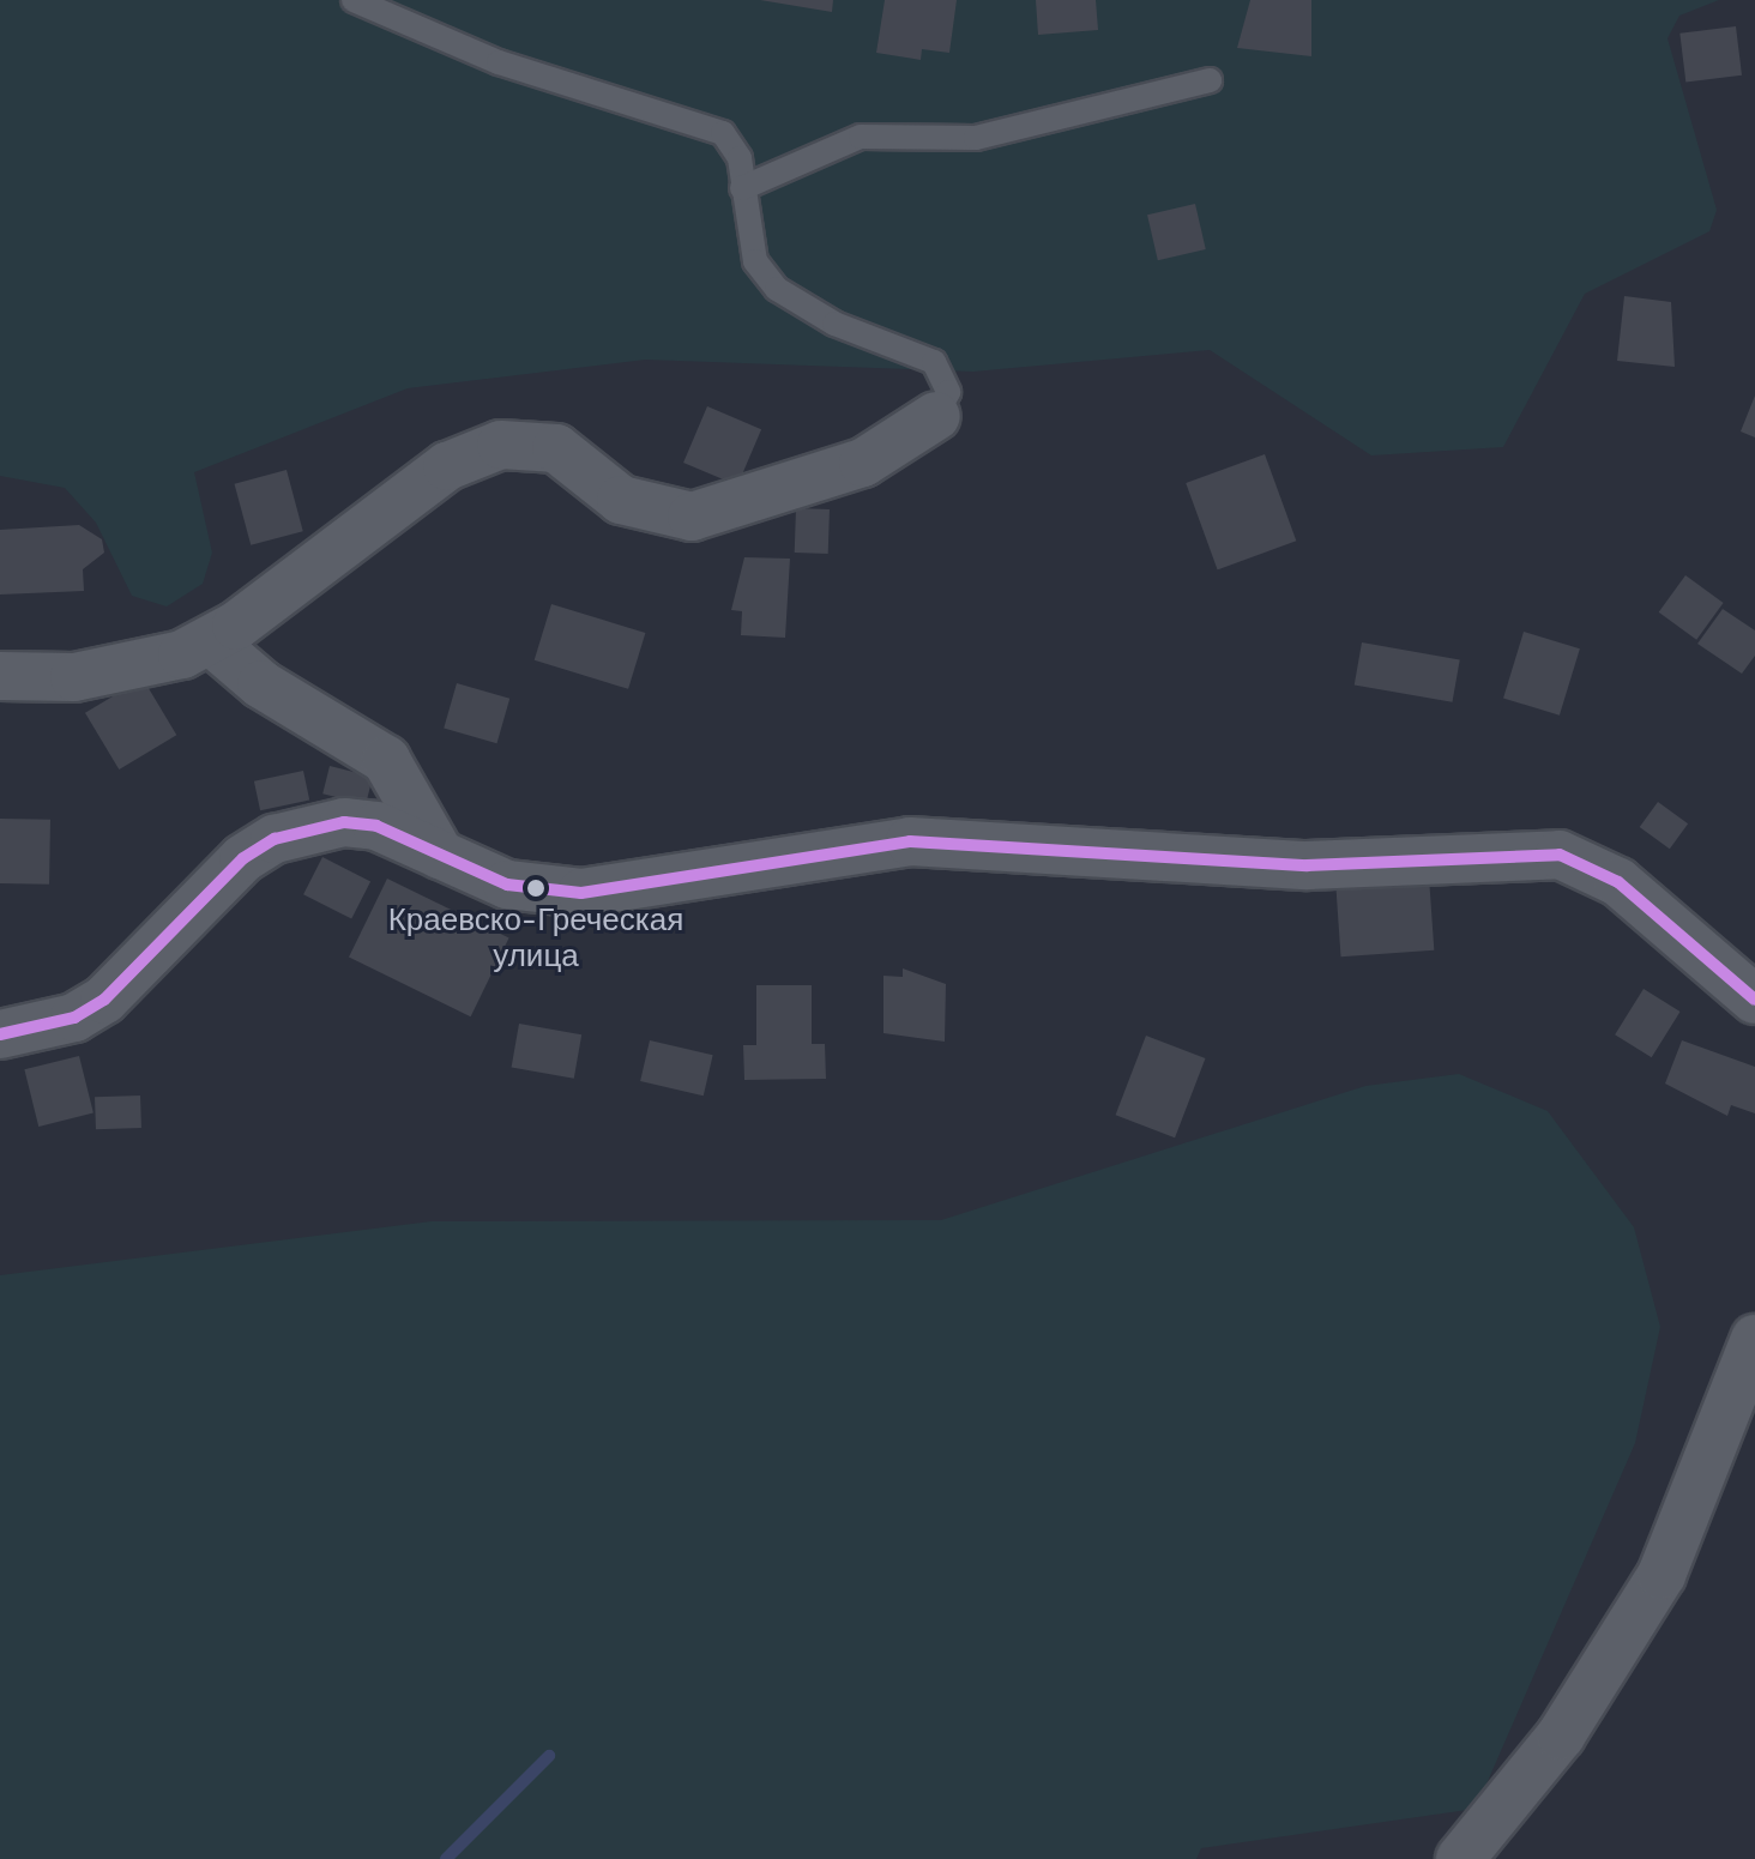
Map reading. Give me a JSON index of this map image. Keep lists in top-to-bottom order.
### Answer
{
  "places": ["Краевско-Греческая улица"]
}
